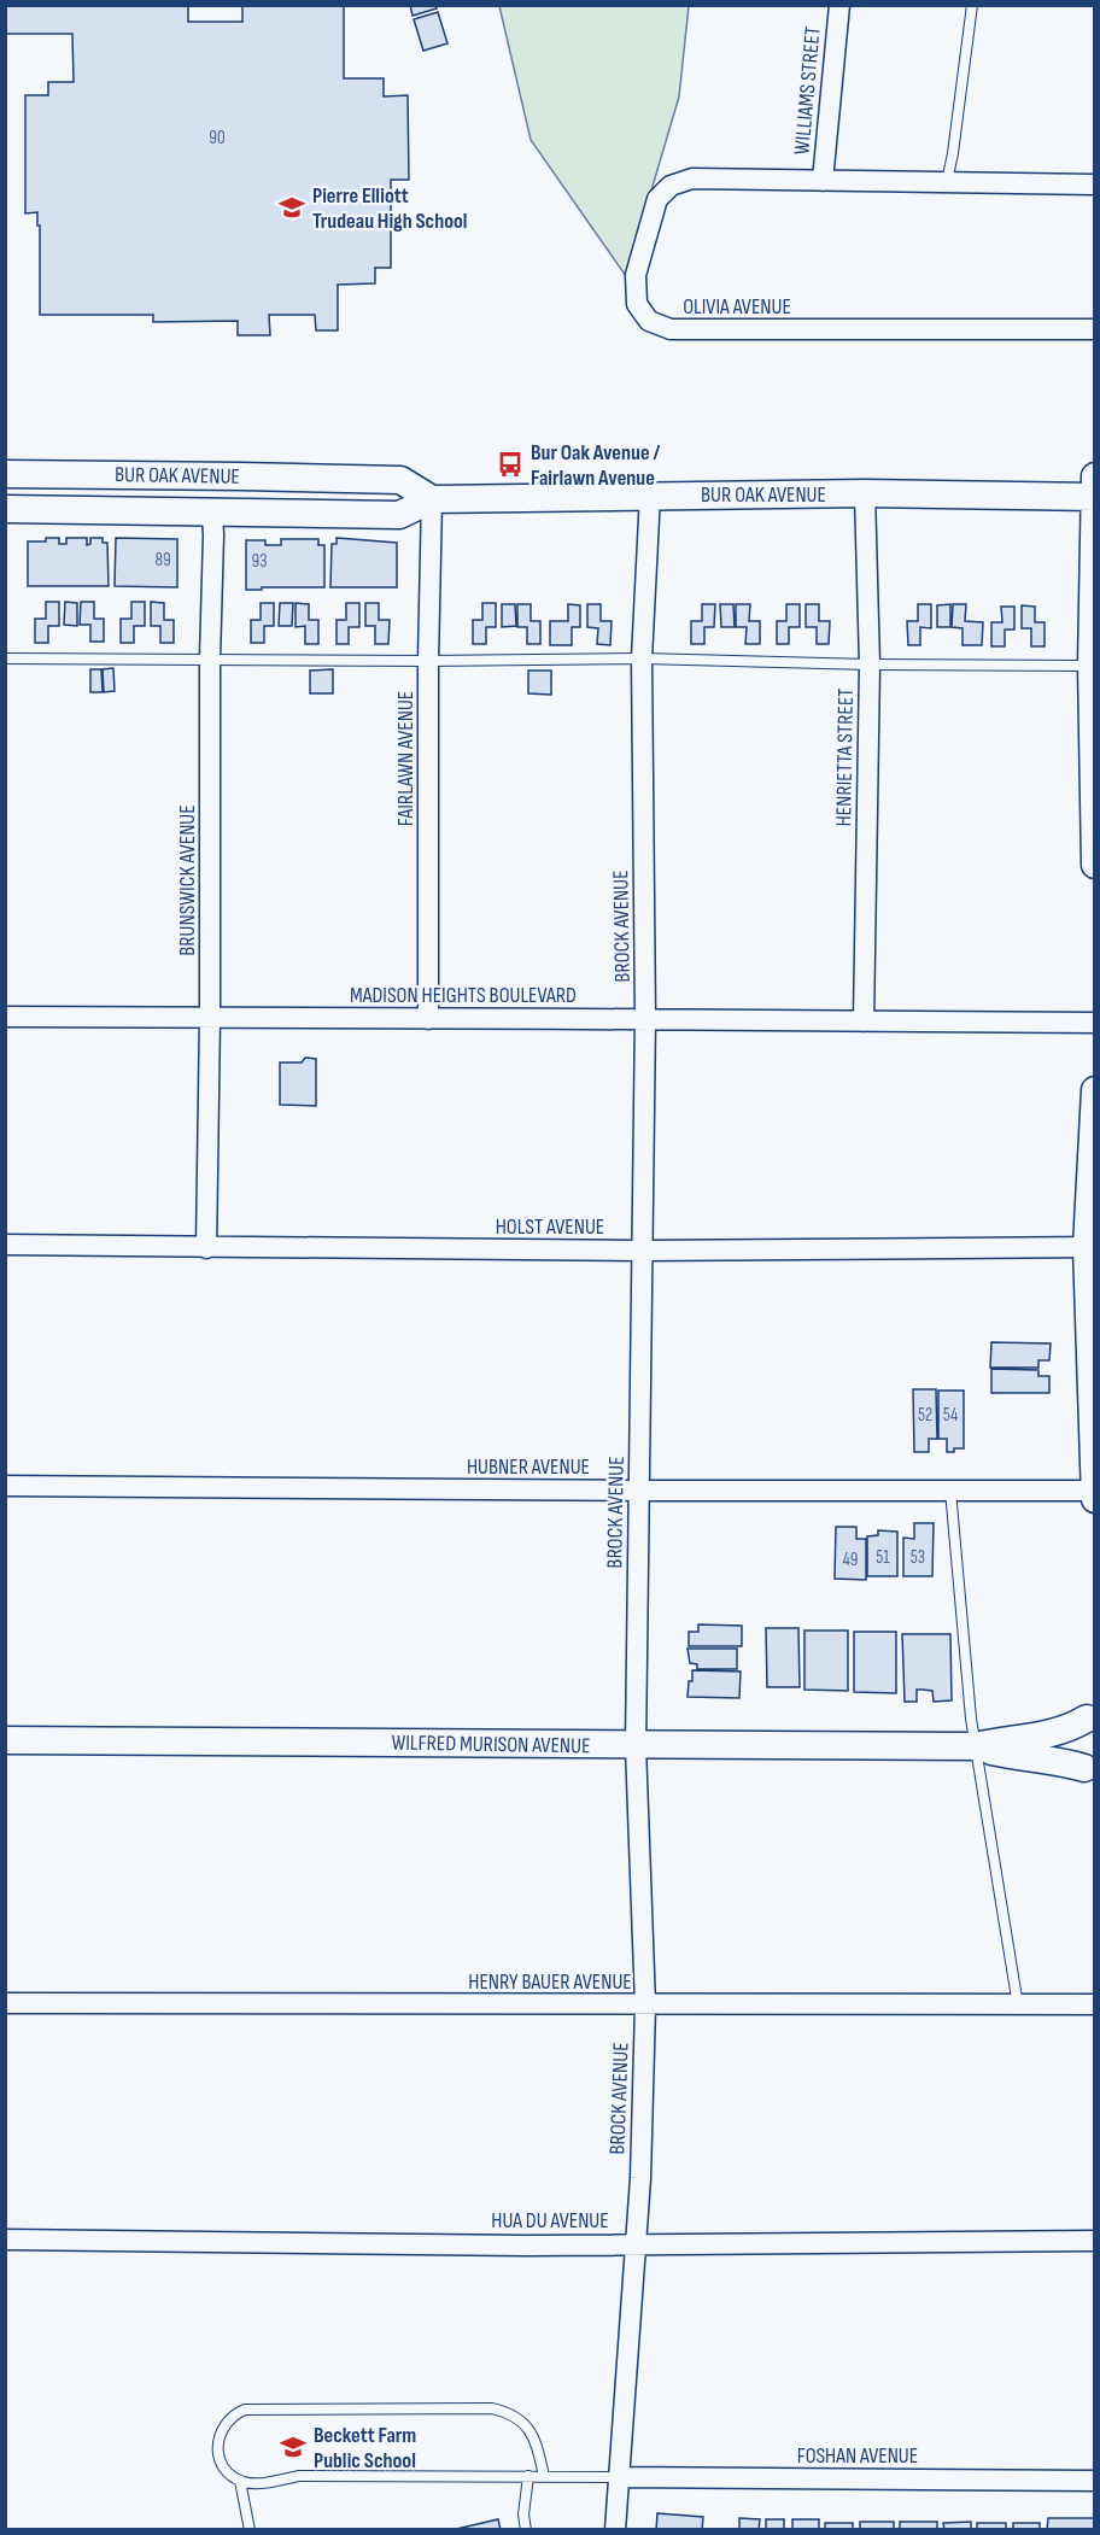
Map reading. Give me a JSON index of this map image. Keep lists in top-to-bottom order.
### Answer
{
  "streets": {
    "street": [
      "WILLIAMS STREET",
      "OLIVIA AVENUE",
      "BUR OAK AVENUE",
      "HENRIETTA STREET",
      "FAIRLAWN AVENUE",
      "BRUNSWICK AVENUE",
      "BROCK AVENUE",
      "MADISON HEIGHTS BOULEVARD",
      "HOLST AVENUE",
      "HUBNER AVENUE",
      "WILFRED MURISON AVENUE",
      "HENRY BAUER AVENUE",
      "HUA DU AVENUE",
      "FOSHAN AVENUE"
    ]
  },
  "crossings": [
    ["WILLIAMS STREET", "OLIVIA AVENUE"],
    ["BUR OAK AVENUE", "HENRIETTA STREET"],
    ["BUR OAK AVENUE", "FAIRLAWN AVENUE"],
    ["BUR OAK AVENUE", "BRUNSWICK AVENUE"],
    ["BUR OAK AVENUE", "BROCK AVENUE"],
    ["HENRIETTA STREET", "MADISON HEIGHTS BOULEVARD"],
    ["FAIRLAWN AVENUE", "MADISON HEIGHTS BOULEVARD"],
    ["BRUNSWICK AVENUE", "MADISON HEIGHTS BOULEVARD"],
    ["BRUNSWICK AVENUE", "HOLST AVENUE"],
    ["BROCK AVENUE", "MADISON HEIGHTS BOULEVARD"],
    ["BROCK AVENUE", "HOLST AVENUE"],
    ["BROCK AVENUE", "HUBNER AVENUE"],
    ["BROCK AVENUE", "WILFRED MURISON AVENUE"],
    ["BROCK AVENUE", "HENRY BAUER AVENUE"],
    ["BROCK AVENUE", "HUA DU AVENUE"],
    ["BROCK AVENUE", "FOSHAN AVENUE"]
  ],
  "places": {
    "school or university": ["Pierre Elliott Trudeau High School", "Beckett Farm Public School"],
    "bus stop": ["Bur Oak Avenue / Fairlawn Avenue"]
  },
  "house_numbers": [
    "90",
    "89",
    "93",
    "52",
    "54",
    "51",
    "53",
    "49"
  ]
}
